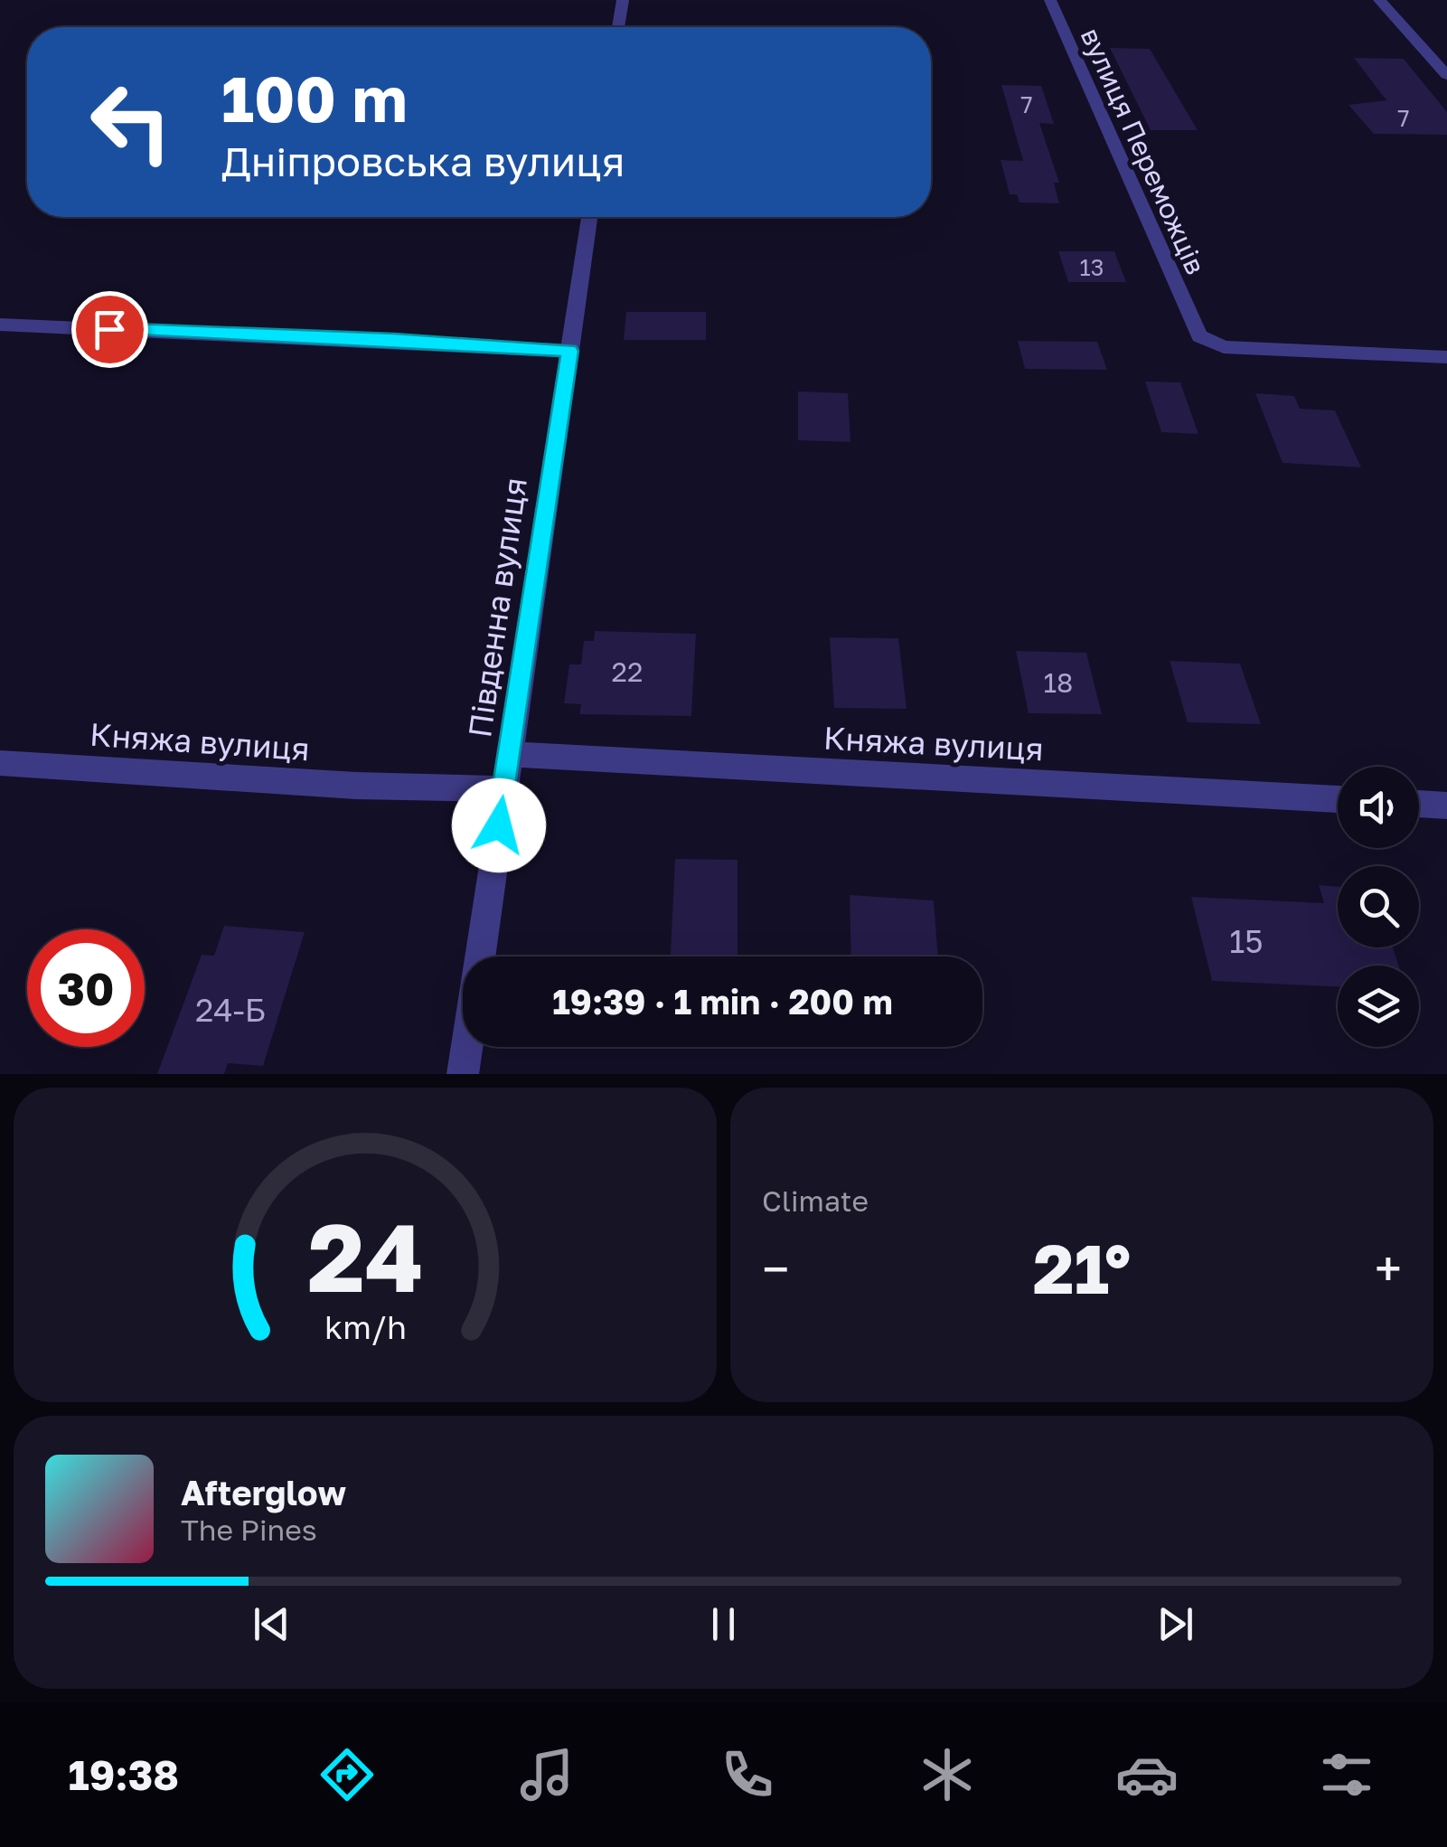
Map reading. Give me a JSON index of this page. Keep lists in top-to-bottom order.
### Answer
{
  "streets": {
    "street": ["вулиця Переможців", "Південна вулиця", "Княжа вулиця"]
  },
  "crossings": [
    ["Південна вулиця", "Княжа вулиця"]
  ],
  "house_numbers": [
    "7",
    "7",
    "13",
    "22",
    "18",
    "15",
    "24-Б"
  ],
  "page": {
    "turn": ["100 m", "Дніпровська вулиця"],
    "limit": "30",
    "trip": "19:39 · 1 min · 200 m",
    "tile": "Climate",
    "heat": ["−", "21°", "+"],
    "song": ["Afterglow", "The Pines"],
    "tabs": "19:38",
    "gauge": ["24", "km/h"]
  }
}
